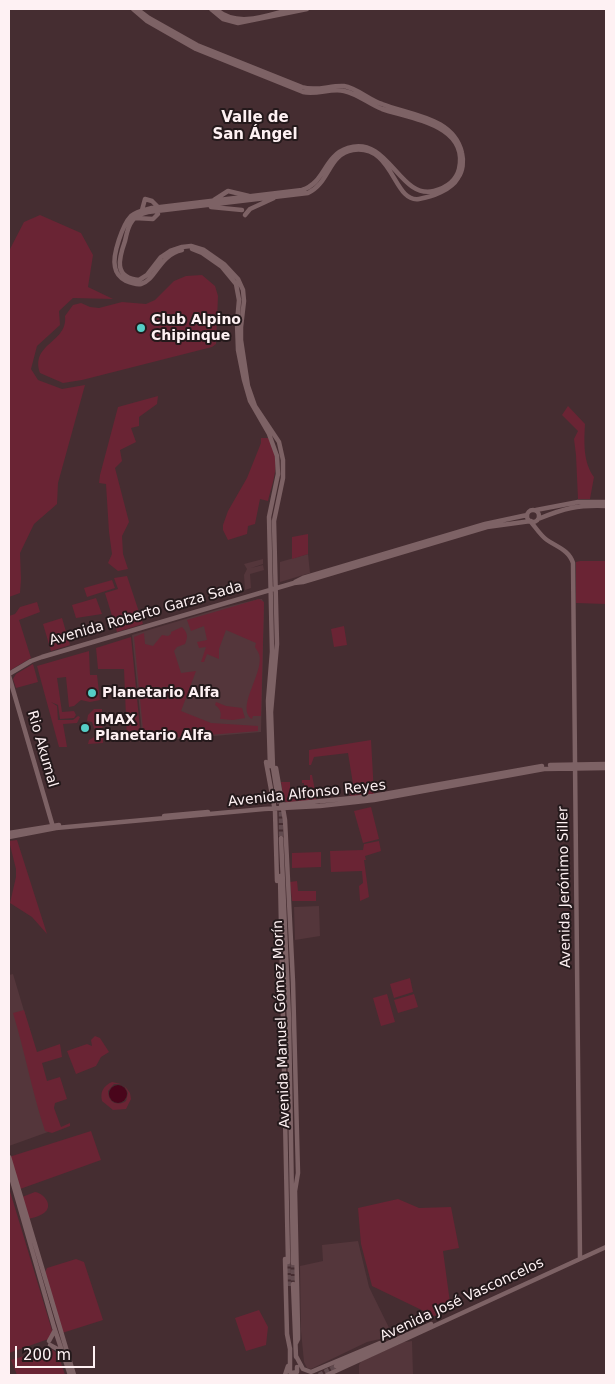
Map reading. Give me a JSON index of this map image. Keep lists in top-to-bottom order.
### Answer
{
  "streets": {
    "street": [
      "Avenida Roberto Garza Sada",
      "Rio Akumal",
      "Avenida Alfonso Reyes",
      "Avenida Jerónimo Siller",
      "Avenida Manuel Gómez Morín",
      "Avenida José Vasconcelos"
    ]
  },
  "crossings": [
    ["Avenida Roberto Garza Sada", "Rio Akumal"],
    ["Avenida Roberto Garza Sada", "Avenida Jerónimo Siller"],
    ["Avenida Roberto Garza Sada", "Avenida Manuel Gómez Morín"],
    ["Rio Akumal", "Avenida Alfonso Reyes"],
    ["Avenida Alfonso Reyes", "Avenida Jerónimo Siller"],
    ["Avenida Alfonso Reyes", "Avenida Manuel Gómez Morín"],
    ["Avenida Jerónimo Siller", "Avenida José Vasconcelos"]
  ],
  "districts": ["Valle de San Ángel"],
  "places": ["Club Alpino Chipinque", "Planetario Alfa", "IMAX Planetario Alfa"],
  "scale_bar": "200 m"
}
